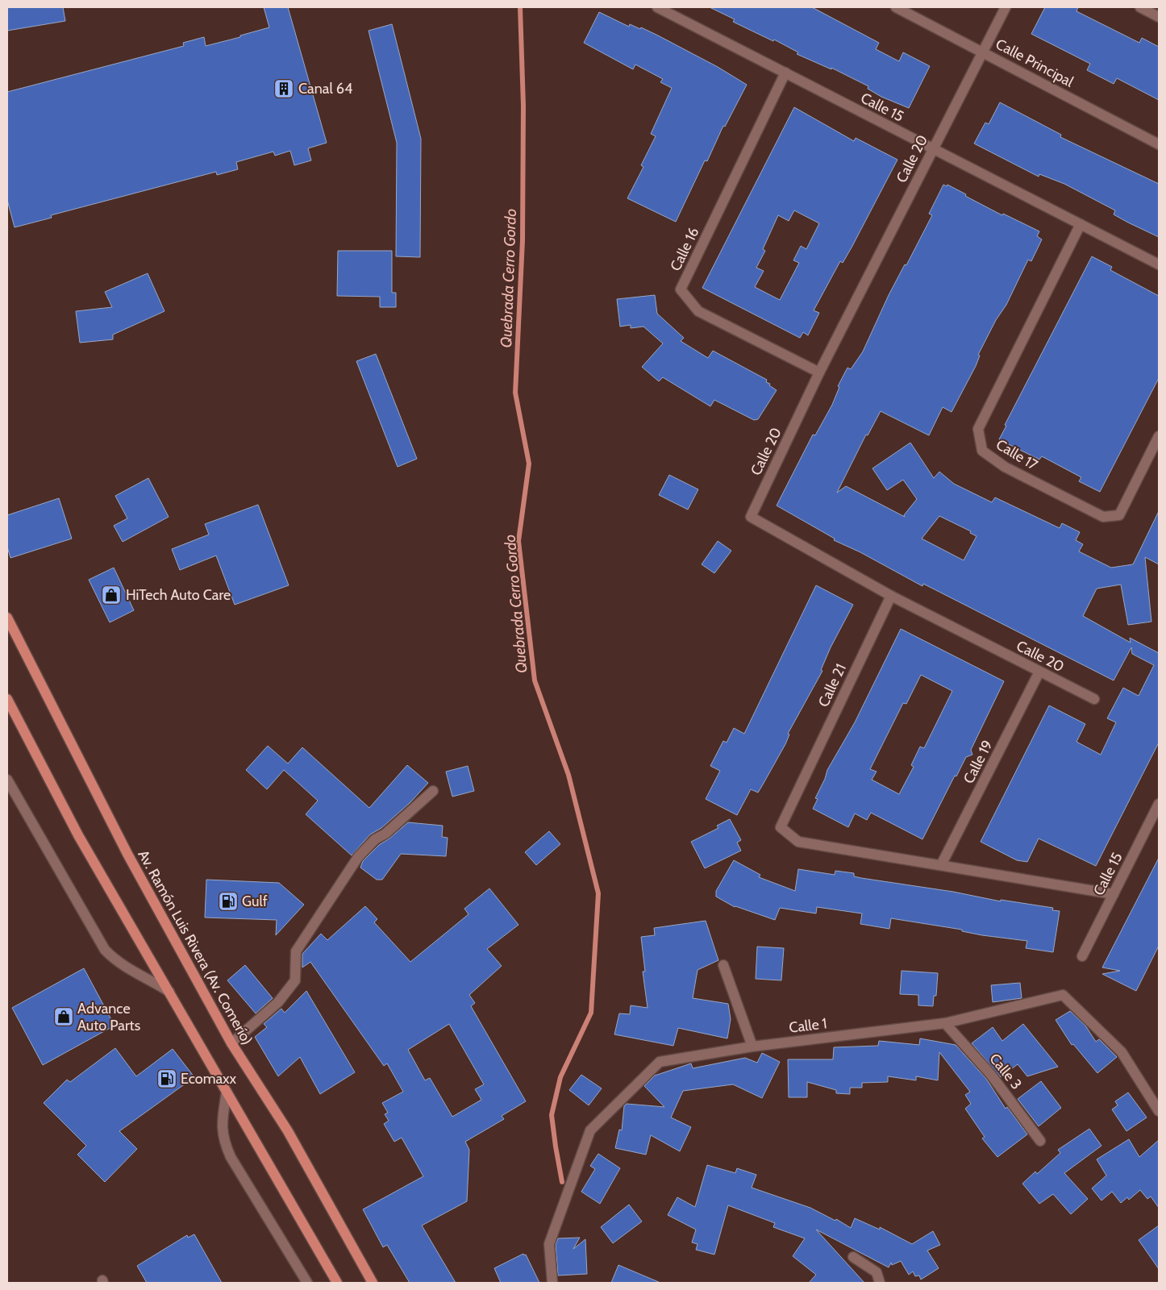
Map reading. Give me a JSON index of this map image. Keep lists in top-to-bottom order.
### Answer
{
  "streets": {
    "main road": ["Av. Ramón Luis Rivera (Av. Comerío)"],
    "street": [
      "Calle Principal",
      "Calle 15",
      "Calle 20",
      "Calle 16",
      "Calle 17",
      "Calle 21",
      "Calle 19",
      "Calle 1",
      "Calle 3"
    ]
  },
  "crossings": [
    ["Calle Principal", "Calle 20"],
    ["Calle 15", "Calle 20"],
    ["Calle 15", "Calle 16"],
    ["Calle 15", "Calle 17"],
    ["Calle 20", "Calle 16"],
    ["Calle 20", "Calle 21"],
    ["Calle 20", "Calle 19"],
    ["Calle 21", "Calle 19"],
    ["Calle 1", "Calle 3"]
  ],
  "water": ["Quebrada Cerro Gordo"],
  "places": {
    "building": ["Canal 64"],
    "shop": ["HiTech Auto Care", "Advance Auto Parts"],
    "fuel station": ["Gulf", "Ecomaxx"]
  }
}
